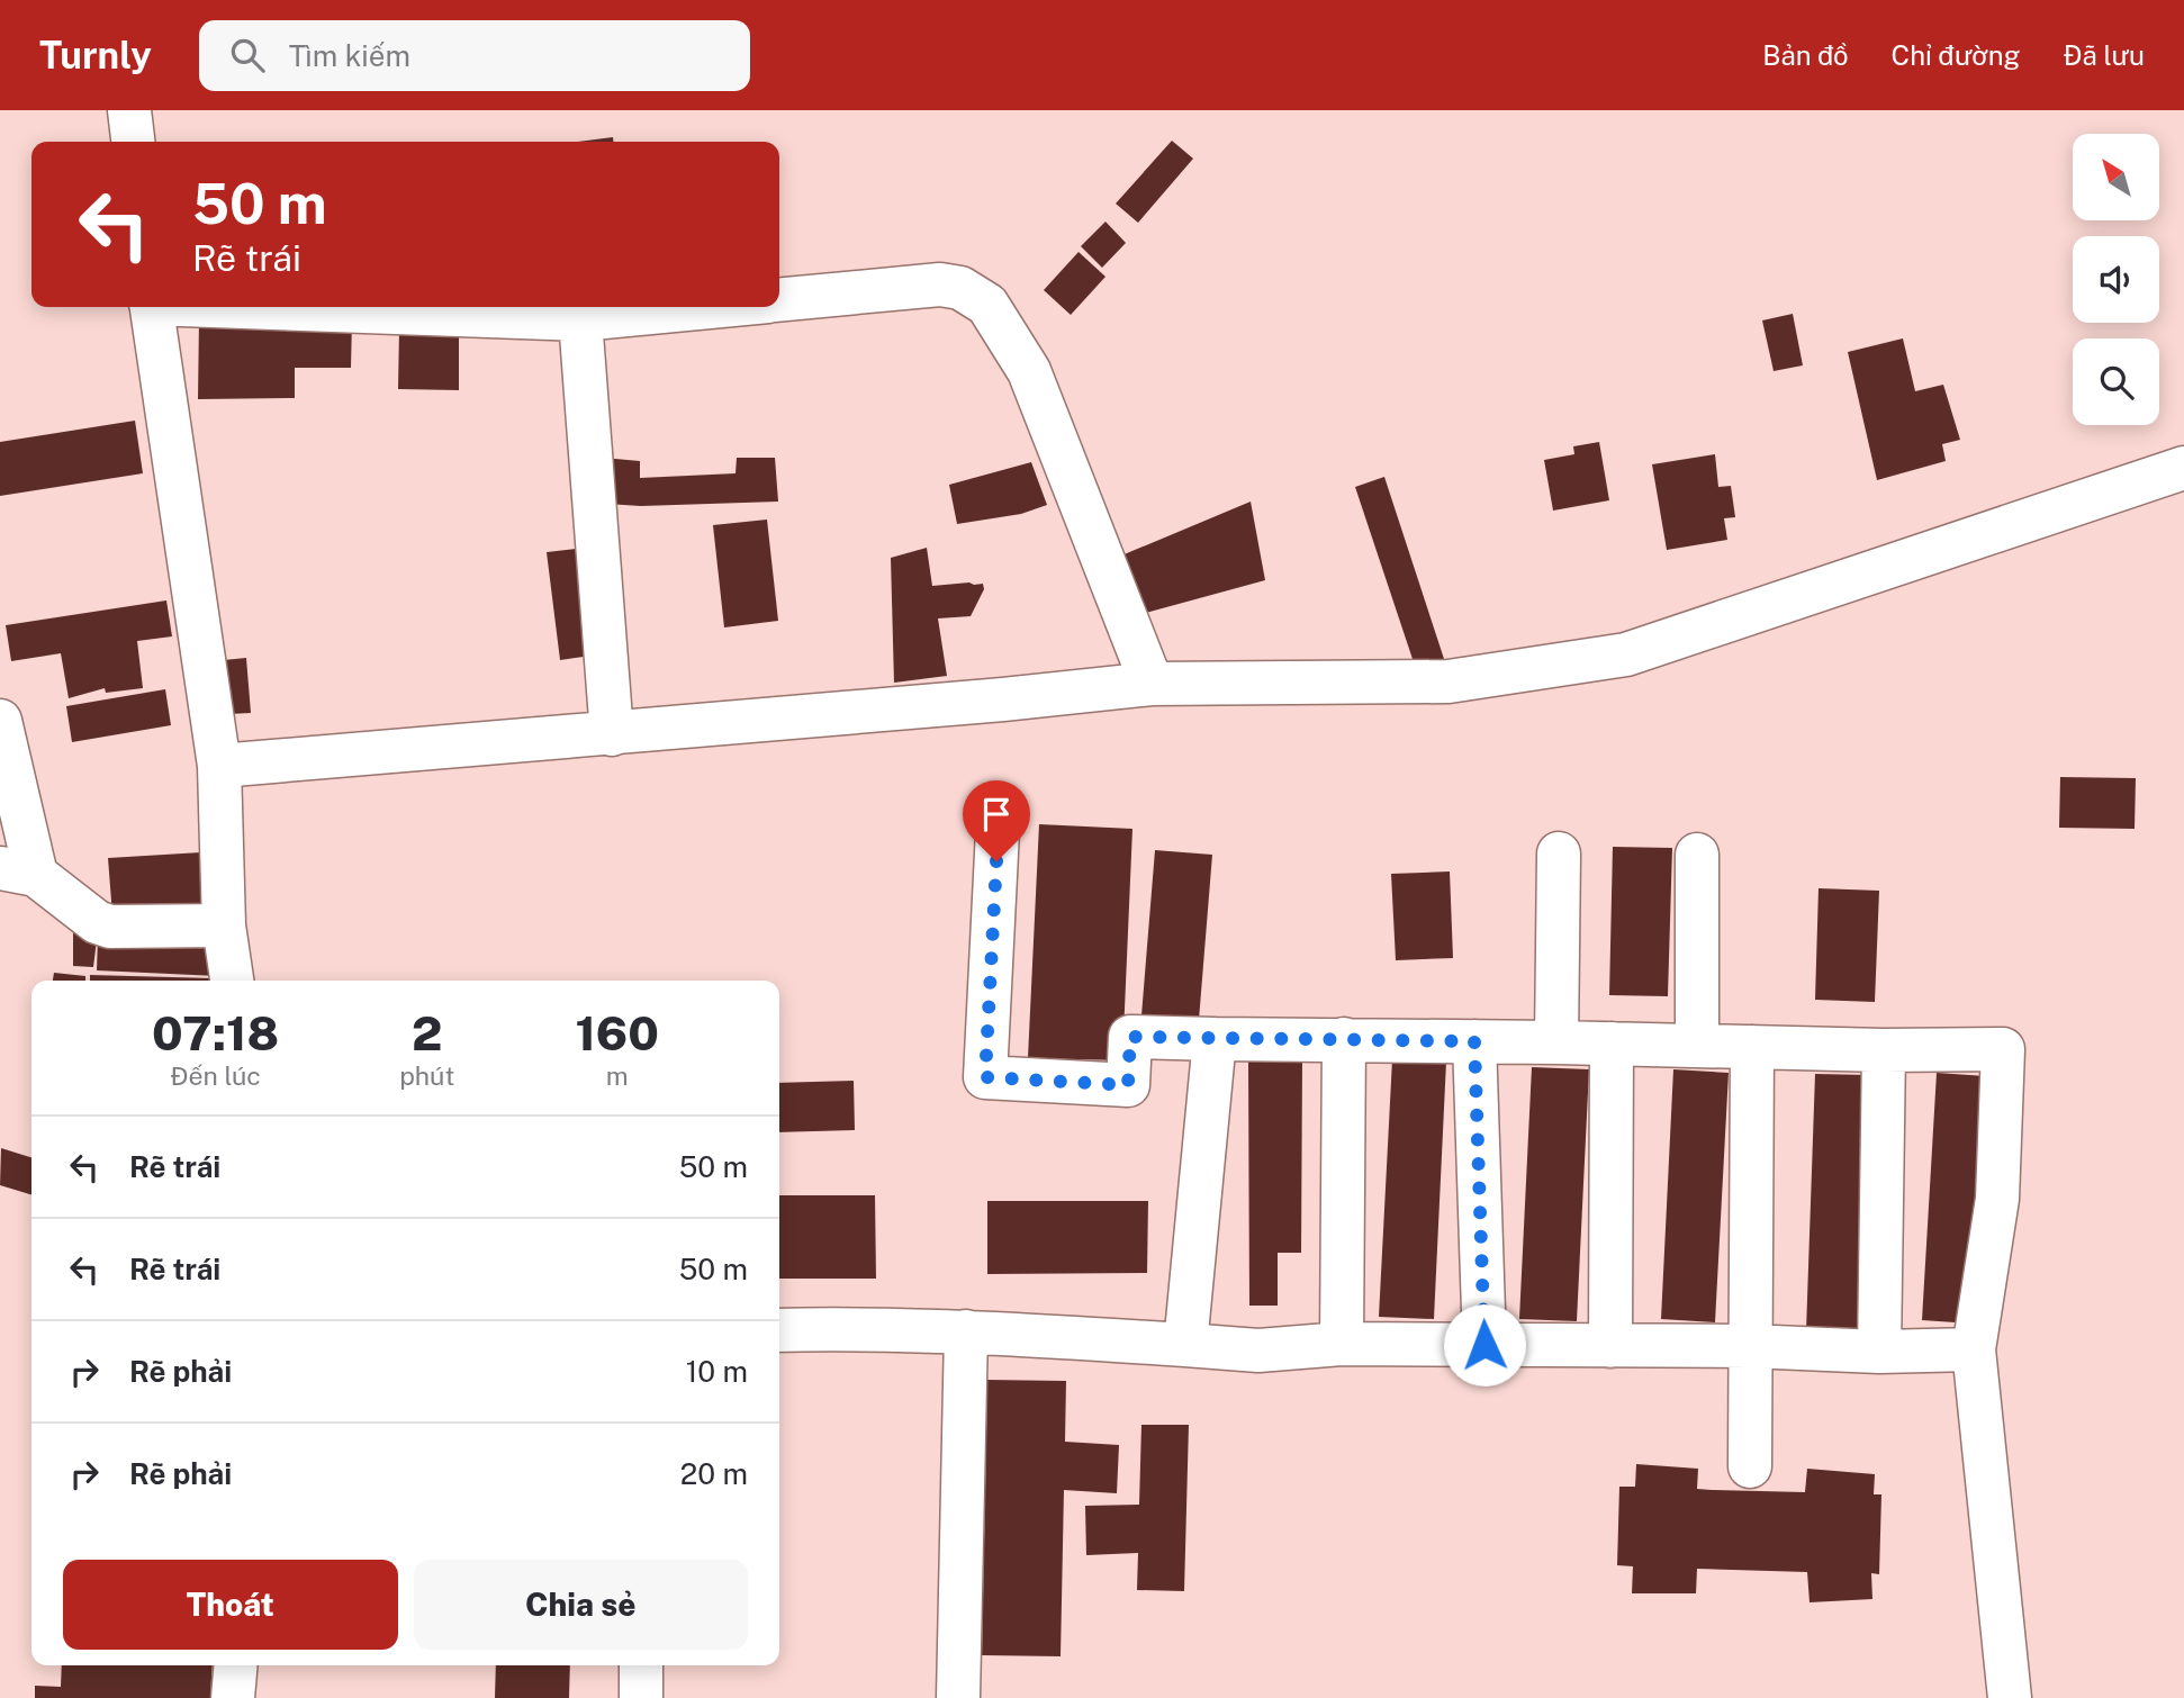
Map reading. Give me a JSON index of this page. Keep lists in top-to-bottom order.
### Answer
{
  "north": "top left",
  "page": {
    "header": "Turnly",
    "search": "Tìm kiếm",
    "nav": ["Bản đồ", "Chỉ đường", "Đã lưu"],
    "turn": ["50 m", "Rẽ trái"],
    "eta": [
      "07:18",
      "Đến lúc",
      "2",
      "phút",
      "160",
      "m"
    ],
    "list": [
      {
        "name": "Rẽ trái",
        "value": "50 m"
      },
      {
        "name": "Rẽ trái",
        "value": "50 m"
      },
      {
        "name": "Rẽ phải",
        "value": "10 m"
      },
      {
        "name": "Rẽ phải",
        "value": "20 m"
      }
    ],
    "buttons": ["Thoát", "Chia sẻ"]
  }
}
